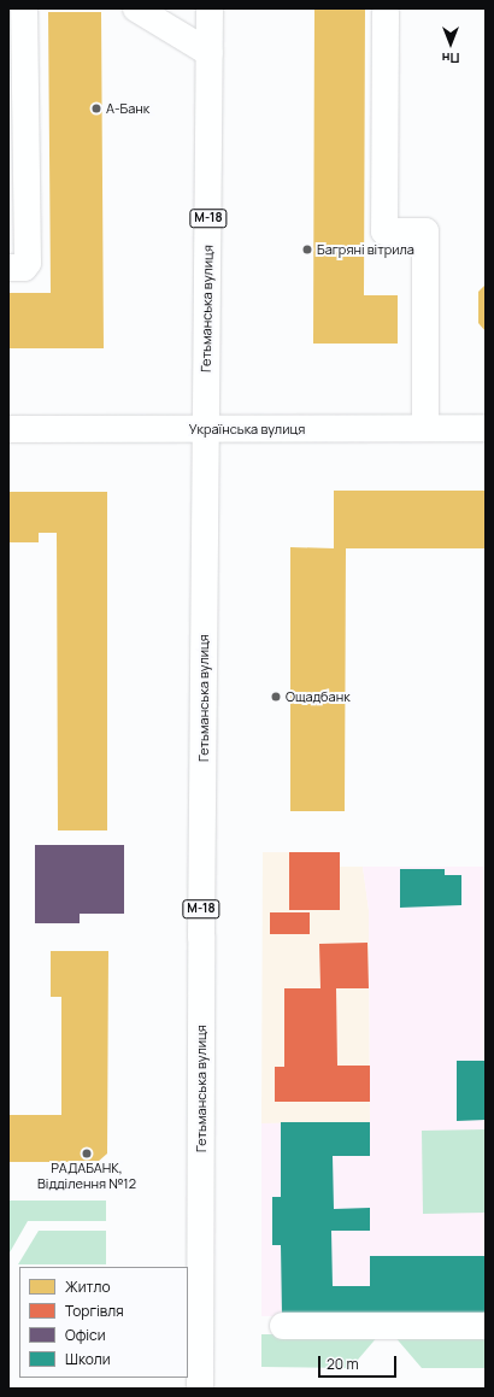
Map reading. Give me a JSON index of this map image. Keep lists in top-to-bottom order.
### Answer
{
  "streets": {
    "main road": ["М-18", "Гетьманська вулиця", "Українська вулиця"]
  },
  "crossings": [
    ["Гетьманська вулиця", "Українська вулиця"]
  ],
  "places": [
    "А-Банк",
    "Багряні вітрила",
    "Ощадбанк",
    "РАДАБАНК, Відділення №12"
  ],
  "legend": [
    "Житло",
    "Торгівля",
    "Офіси",
    "Школи"
  ],
  "scale_bar": "20 m",
  "north": "bottom"
}
